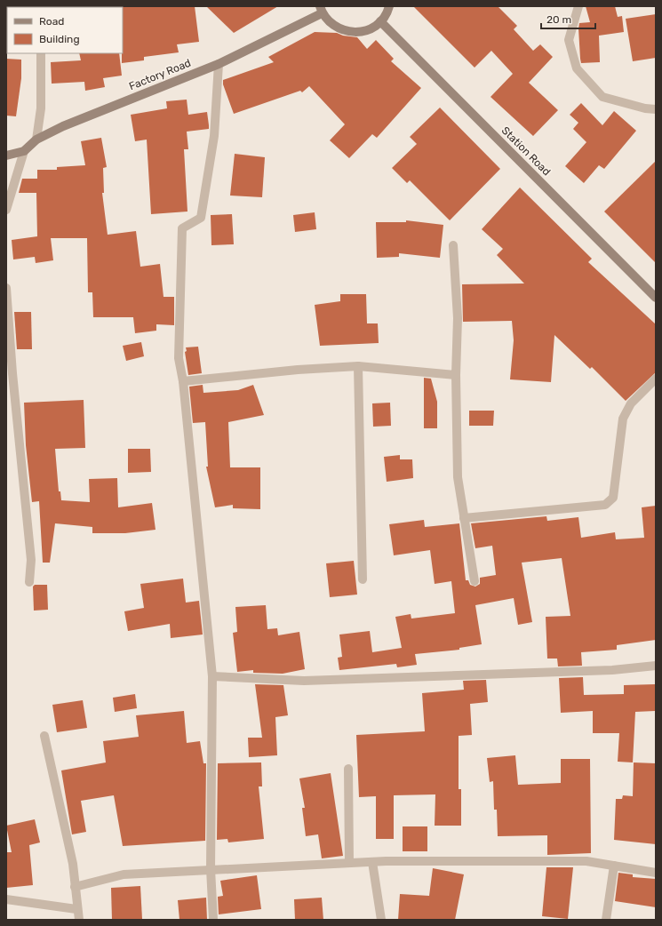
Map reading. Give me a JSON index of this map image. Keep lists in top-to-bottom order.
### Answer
{
  "streets": {
    "main road": ["Factory Road", "Station Road"]
  },
  "legend": ["Road", "Building"],
  "scale_bar": "20 m"
}
